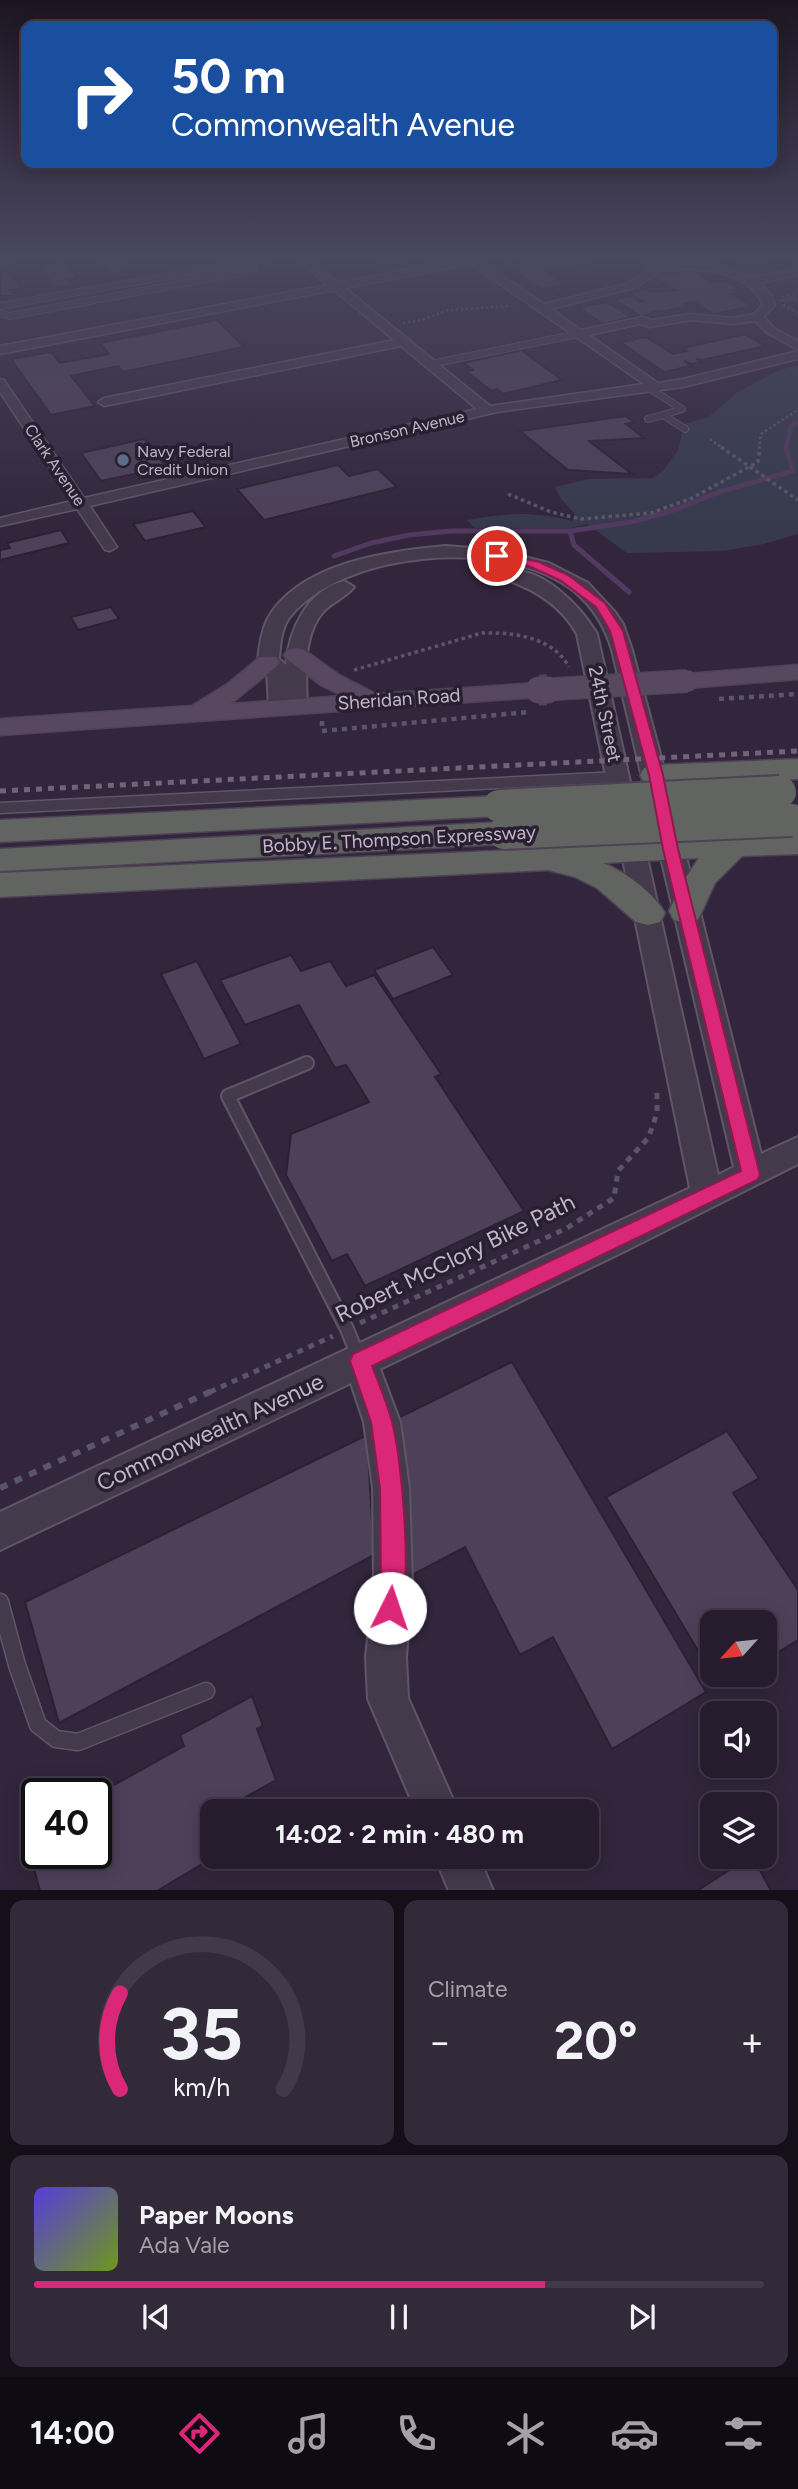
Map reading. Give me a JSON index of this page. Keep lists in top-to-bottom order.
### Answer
{
  "streets": {
    "highway": ["Bobby E. Thompson Expressway"],
    "main road": ["Sheridan Road"],
    "street": [
      "Bronson Avenue",
      "Clark Avenue",
      "24th Street",
      "Commonwealth Avenue"
    ],
    "path": ["Robert McClory Bike Path"]
  },
  "crossings": [
    ["Bronson Avenue", "Clark Avenue"],
    ["Sheridan Road", "24th Street"],
    ["24th Street", "Commonwealth Avenue"],
    ["Robert McClory Bike Path", "Commonwealth Avenue"]
  ],
  "places": ["Navy Federal Credit Union"],
  "north": "bottom left",
  "page": {
    "turn": ["50 m", "Commonwealth Avenue"],
    "limit": "40",
    "trip": "14:02 · 2 min · 480 m",
    "tile": "Climate",
    "heat": ["−", "20°", "+"],
    "song": ["Paper Moons", "Ada Vale"],
    "tabs": "14:00",
    "gauge": ["35", "km/h"]
  }
}
